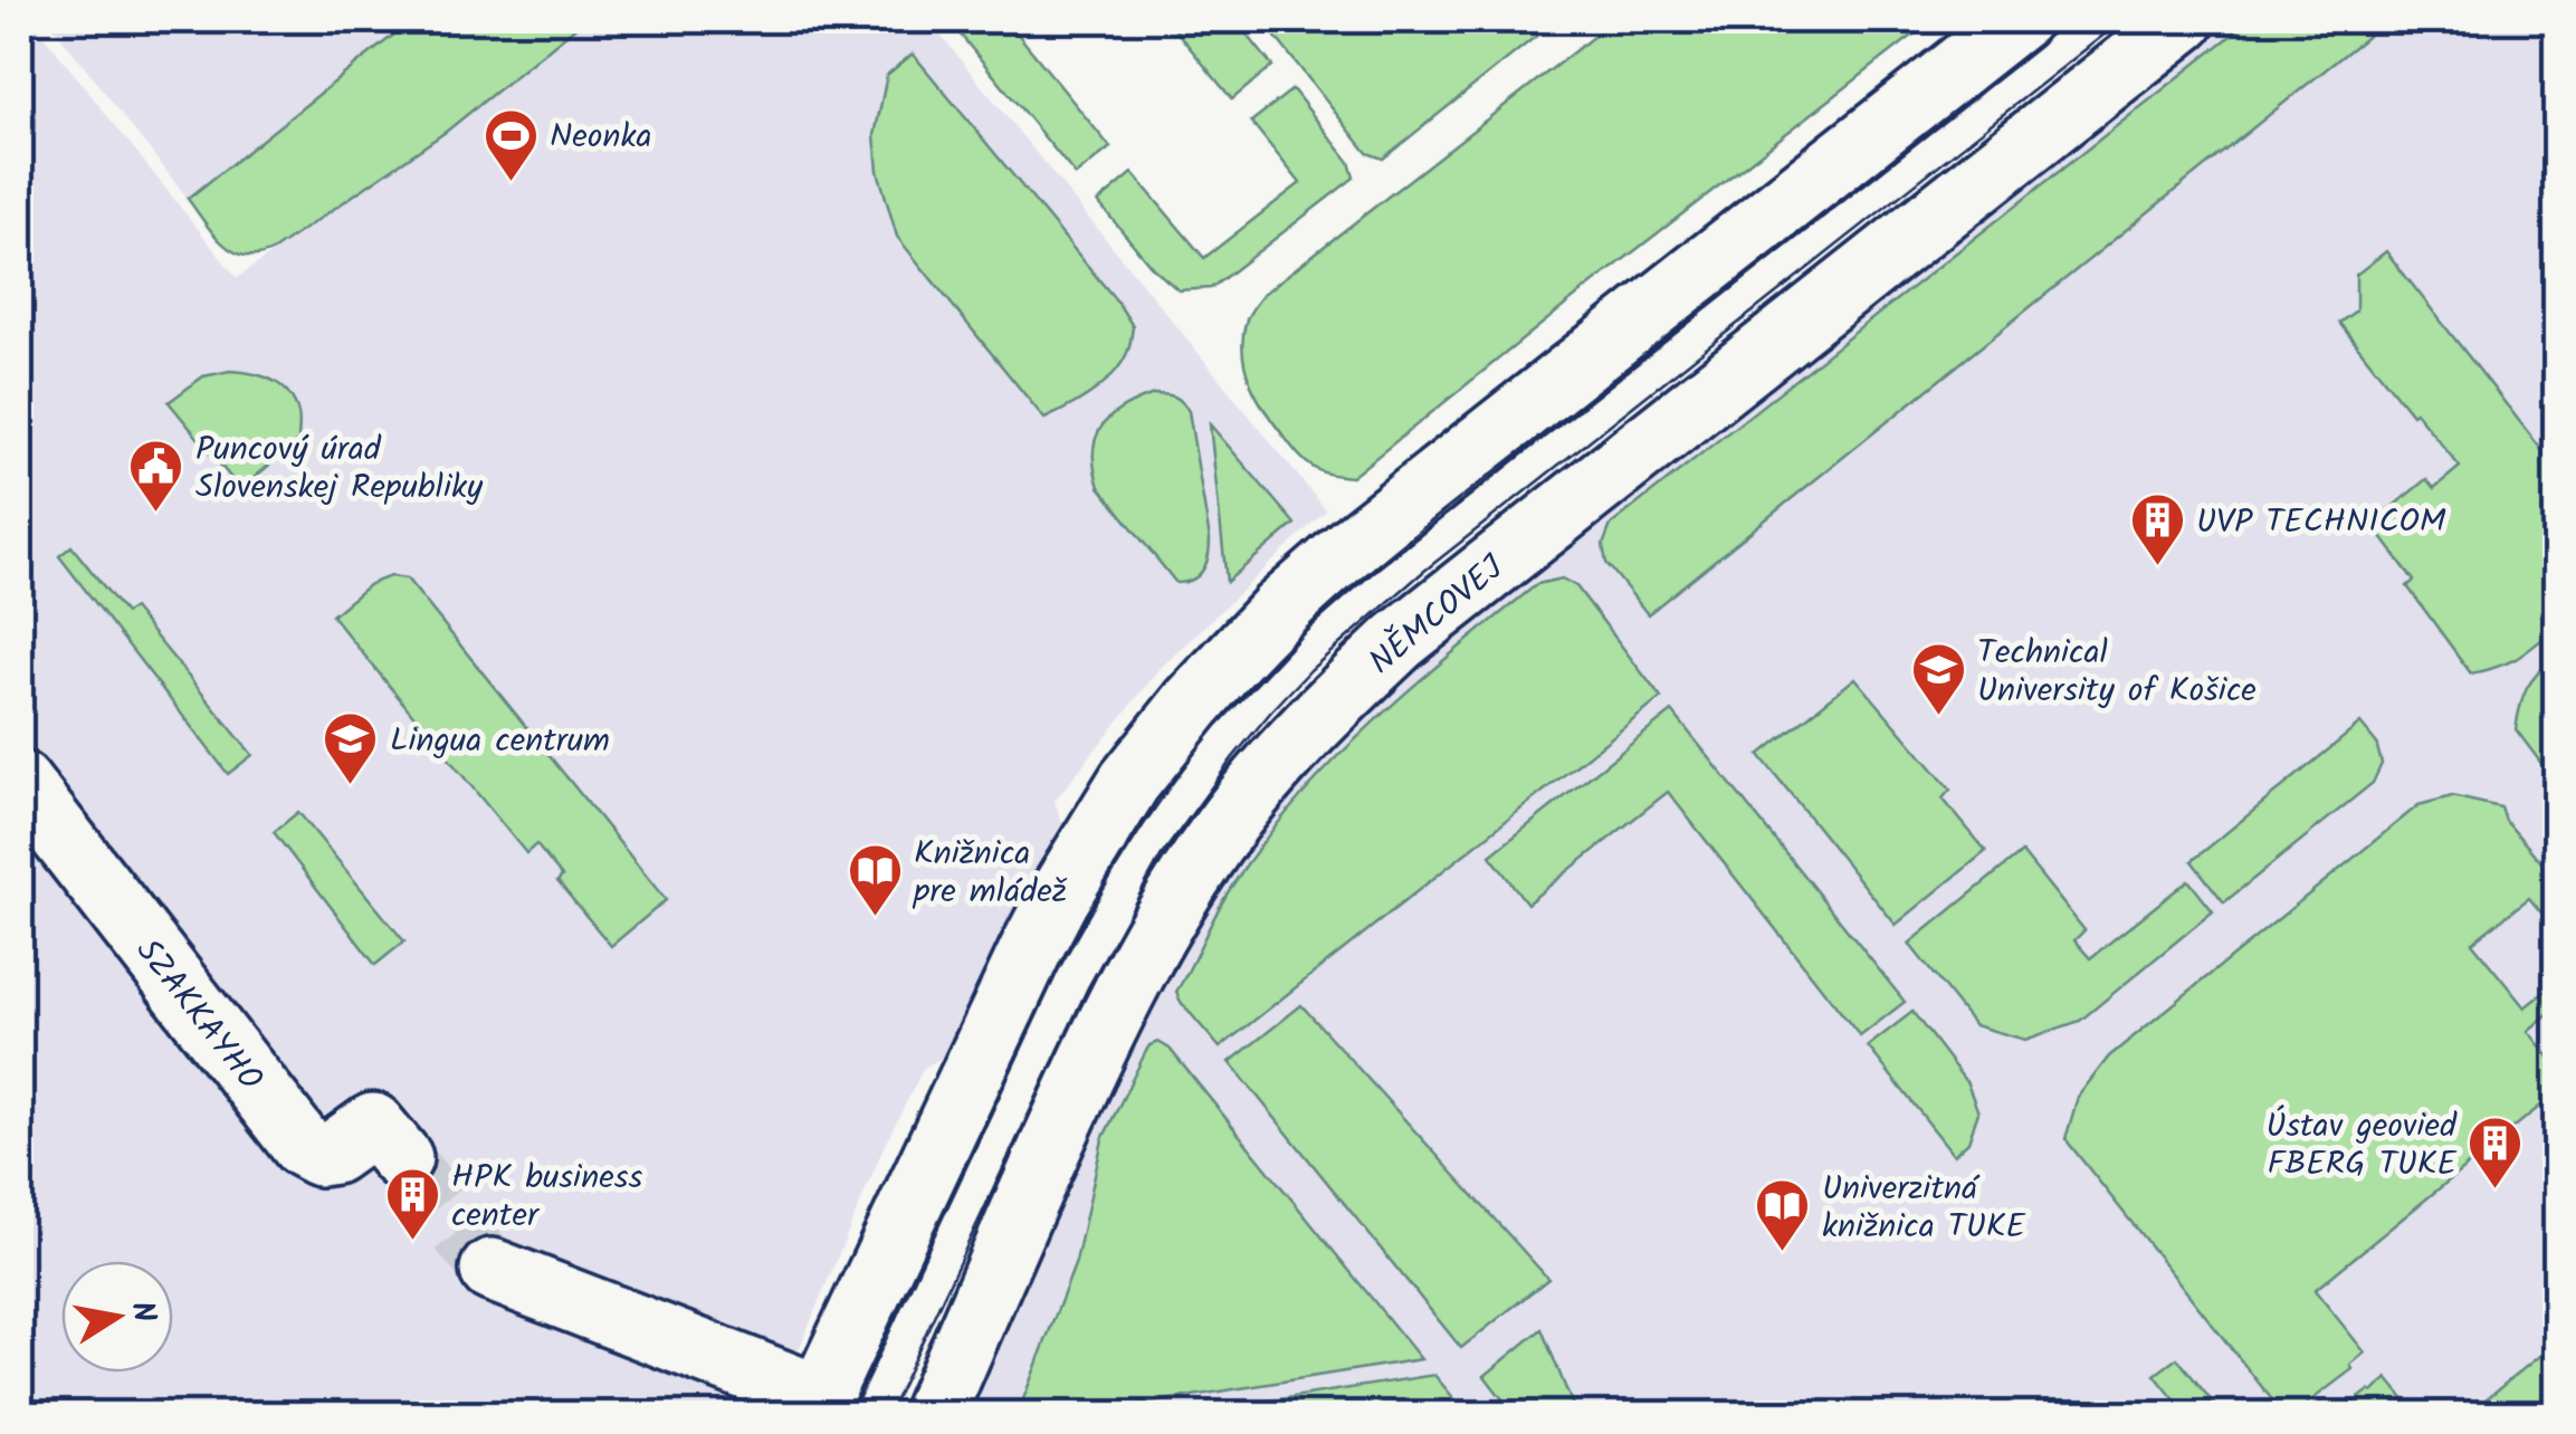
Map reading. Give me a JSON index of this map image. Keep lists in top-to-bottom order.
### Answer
{
  "streets": {
    "street": ["NĚMCOVEJ", "SZAKKAYHO"]
  },
  "places": {
    "sports": ["Neonka"],
    "public building": ["Puncový úrad Slovenskej Republiky"],
    "building": ["UVP TECHNICOM", "Ústav geovied FBERG TUKE", "HPK business center"],
    "school or university": ["Technical University of Košice", "Lingua centrum"],
    "library": ["Knižnica pre mládež", "Univerzitná knižnica TUKE"]
  },
  "north": "right"
}
